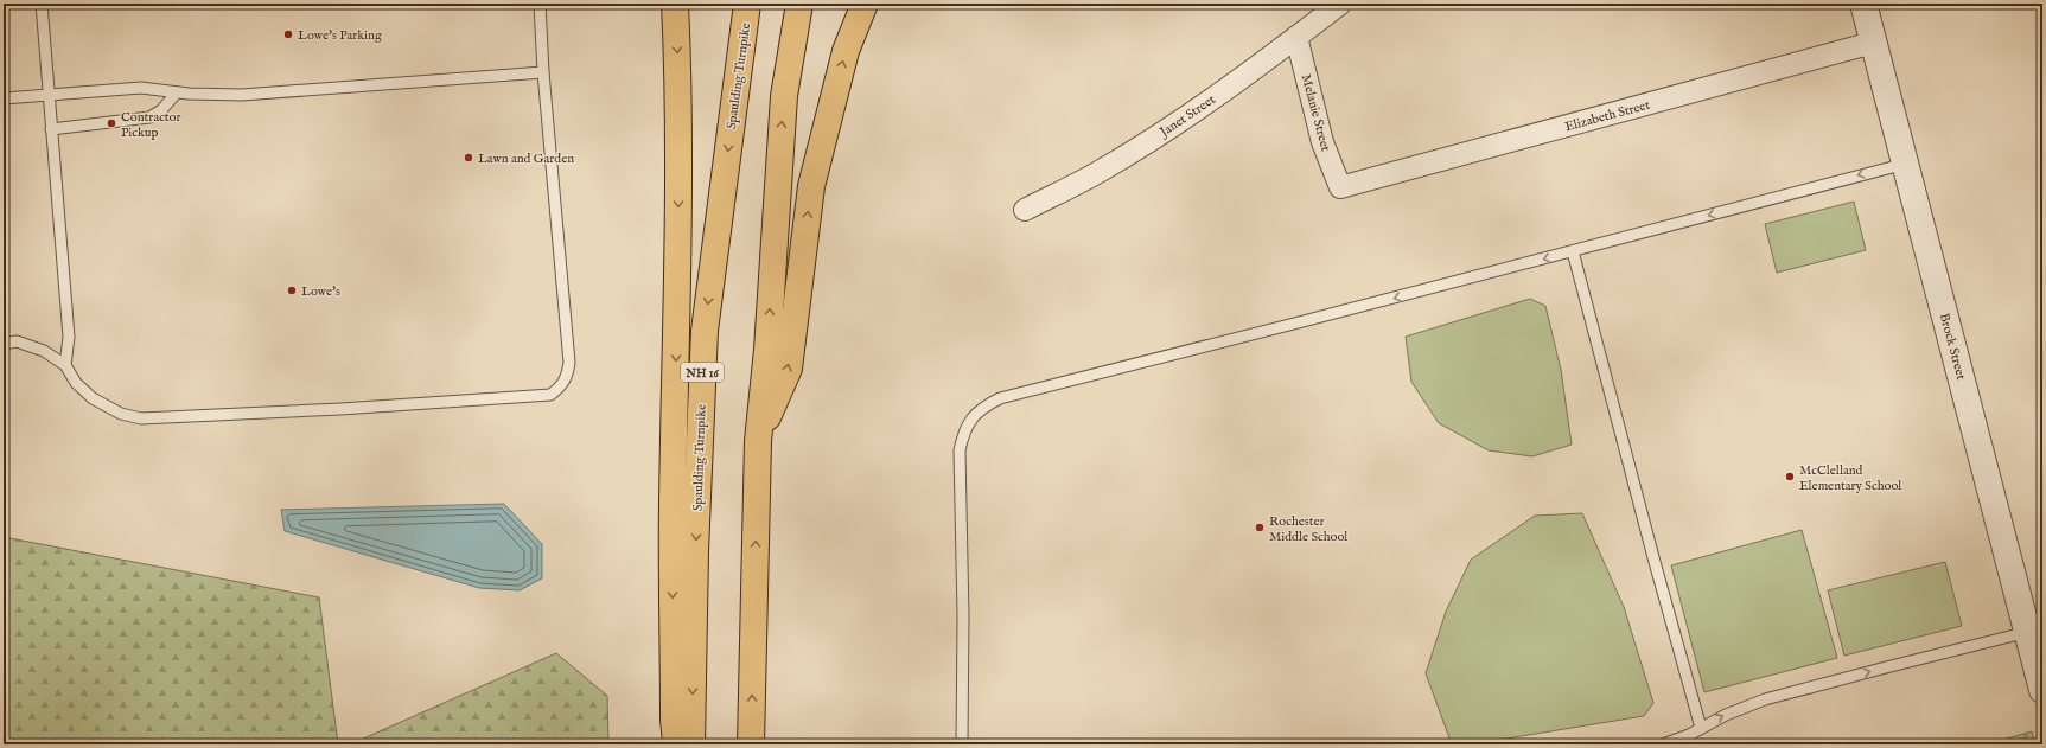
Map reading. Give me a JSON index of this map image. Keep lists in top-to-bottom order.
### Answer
{
  "streets": {
    "highway": ["Spaulding Turnpike", "NH 16"],
    "street": [
      "Melanie Street",
      "Janet Street",
      "Elizabeth Street",
      "Brock Street"
    ]
  },
  "crossings": [
    ["Melanie Street", "Janet Street"],
    ["Melanie Street", "Elizabeth Street"],
    ["Elizabeth Street", "Brock Street"]
  ],
  "places": [
    "Lowe's Parking",
    "Contractor Pickup",
    "Lawn and Garden",
    "Lowe's",
    "McClelland Elementary School",
    "Rochester Middle School"
  ]
}
